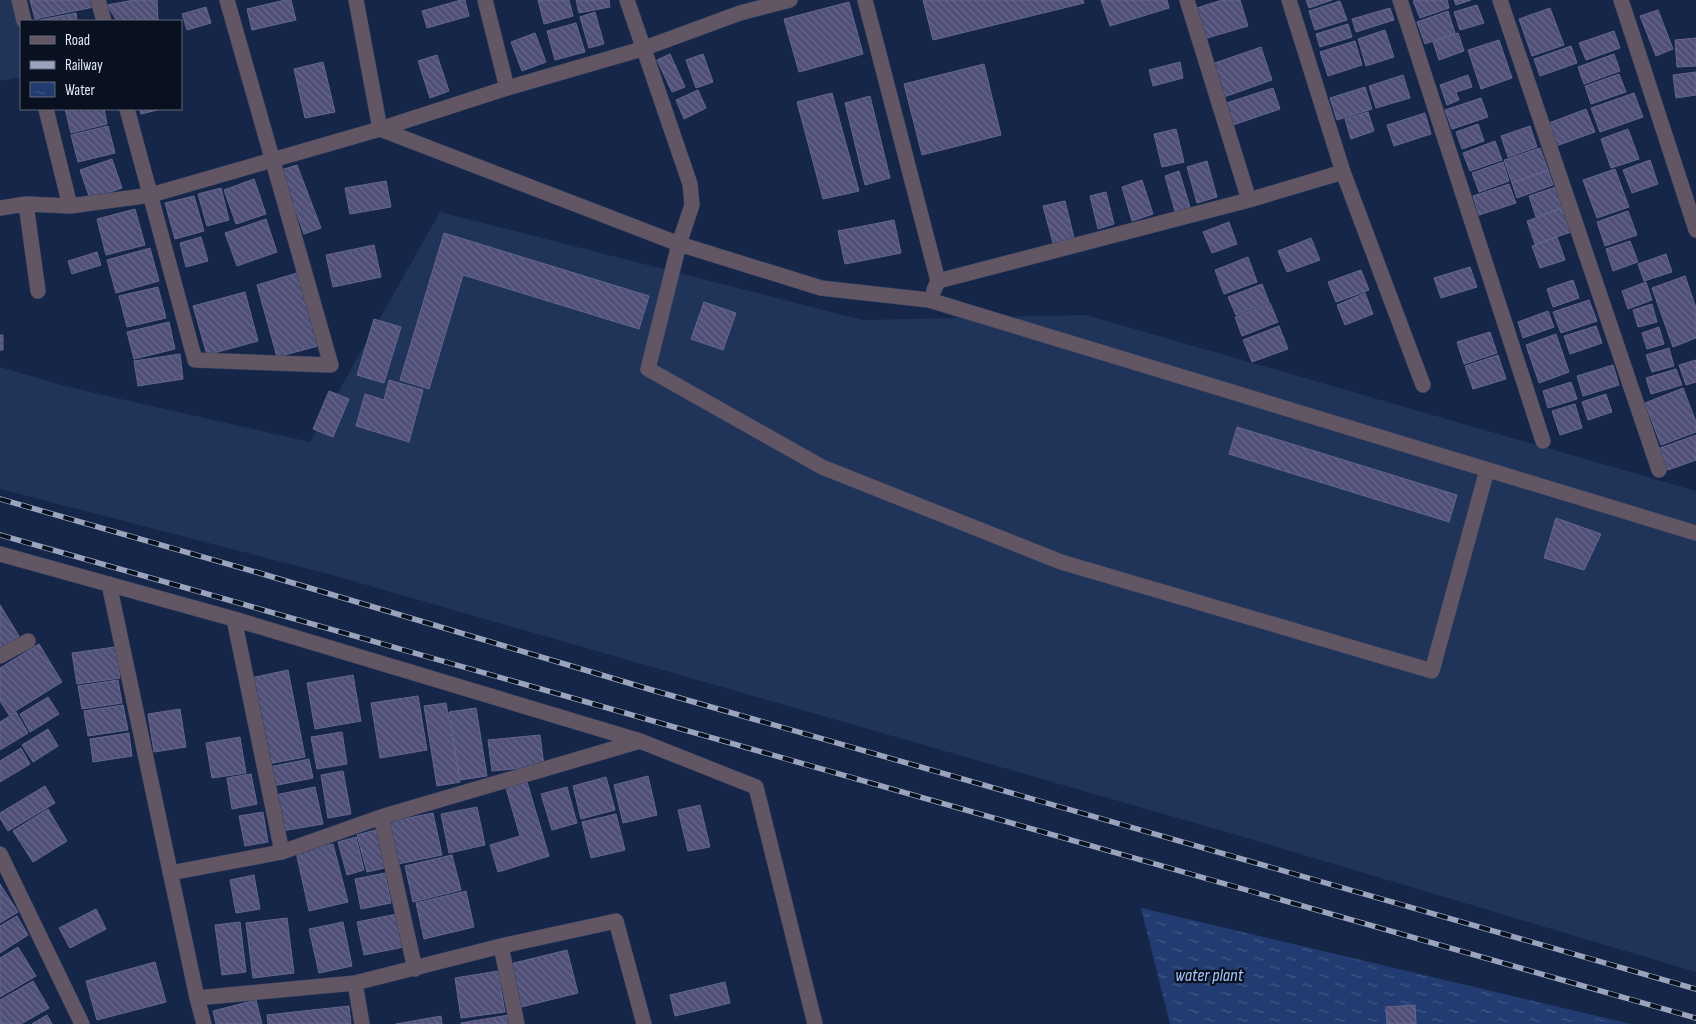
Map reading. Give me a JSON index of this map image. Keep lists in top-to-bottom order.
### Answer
{
  "water": ["water plant"],
  "legend": ["Road", "Railway", "Water"]
}
